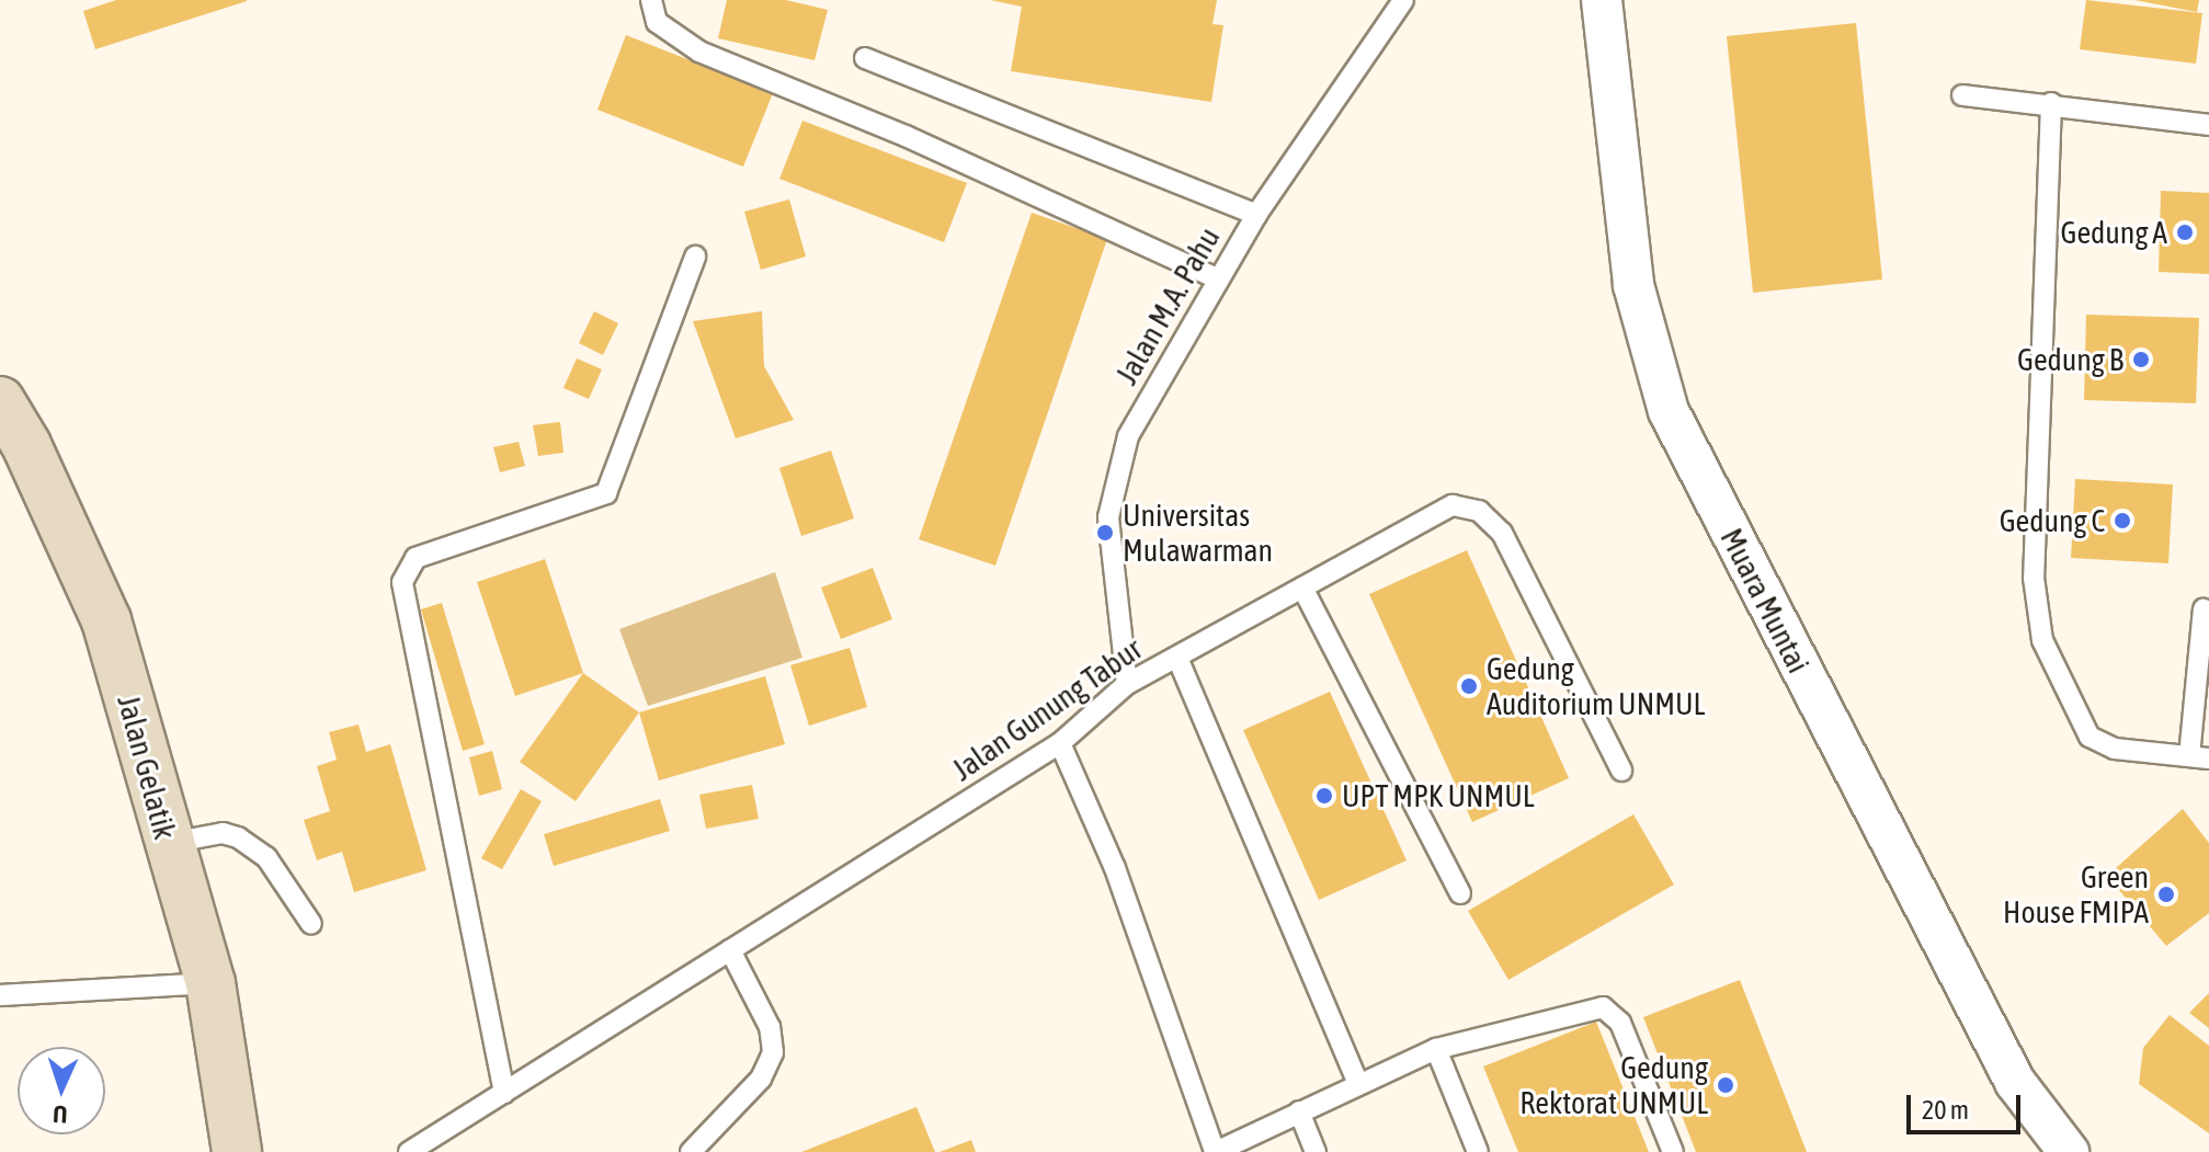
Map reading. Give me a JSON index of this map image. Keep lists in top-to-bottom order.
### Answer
{
  "streets": {
    "street": ["Muara Muntai", "Jalan Gelatik"],
    "lane": ["Jalan M.A. Pahu", "Jalan Gunung Tabur"]
  },
  "crossings": [
    ["Jalan M.A. Pahu", "Jalan Gunung Tabur"]
  ],
  "places": [
    "Gedung A",
    "Gedung B",
    "Gedung C",
    "Universitas Mulawarman",
    "Gedung Auditorium UNMUL",
    "UPT MPK UNMUL",
    "Green House FMIPA",
    "Gedung Rektorat UNMUL"
  ],
  "scale_bar": "20 m",
  "north": "bottom"
}
